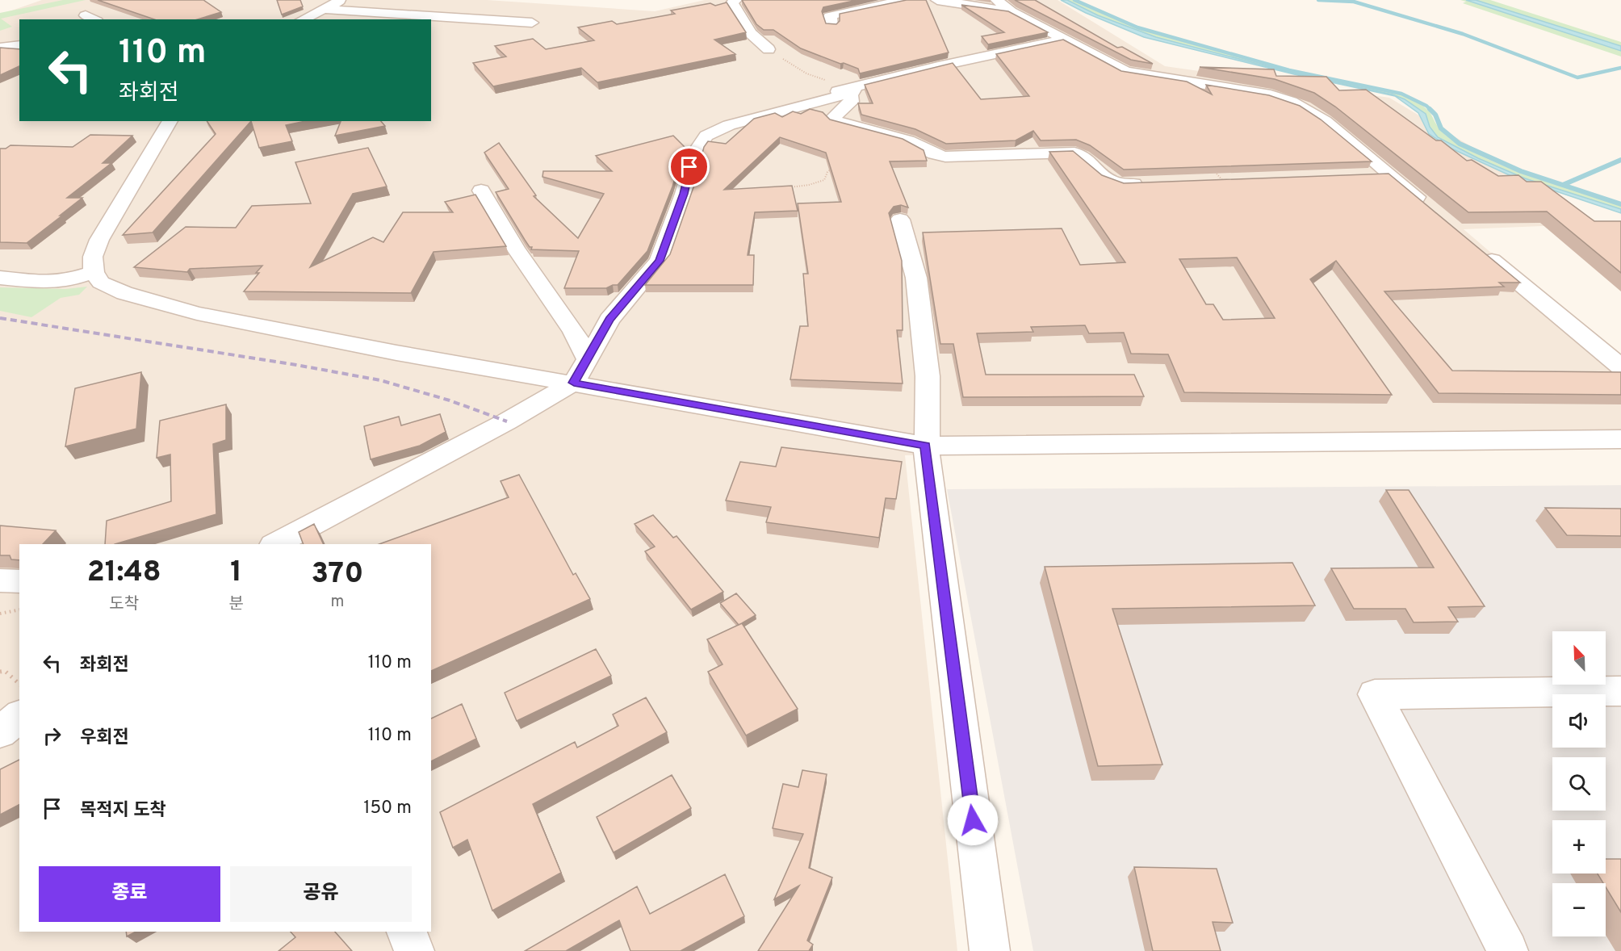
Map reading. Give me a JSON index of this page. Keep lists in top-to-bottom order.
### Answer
{
  "north": "top left",
  "page": {
    "turn": ["110 m", "좌회전"],
    "eta": [
      "21:48",
      "도착",
      "1",
      "분",
      "370",
      "m"
    ],
    "list": [
      {
        "name": "좌회전",
        "value": "110 m"
      },
      {
        "name": "우회전",
        "value": "110 m"
      },
      {
        "name": "목적지 도착",
        "value": "150 m"
      }
    ],
    "map_buttons": ["+", "−"],
    "buttons": ["종료", "공유"]
  }
}
